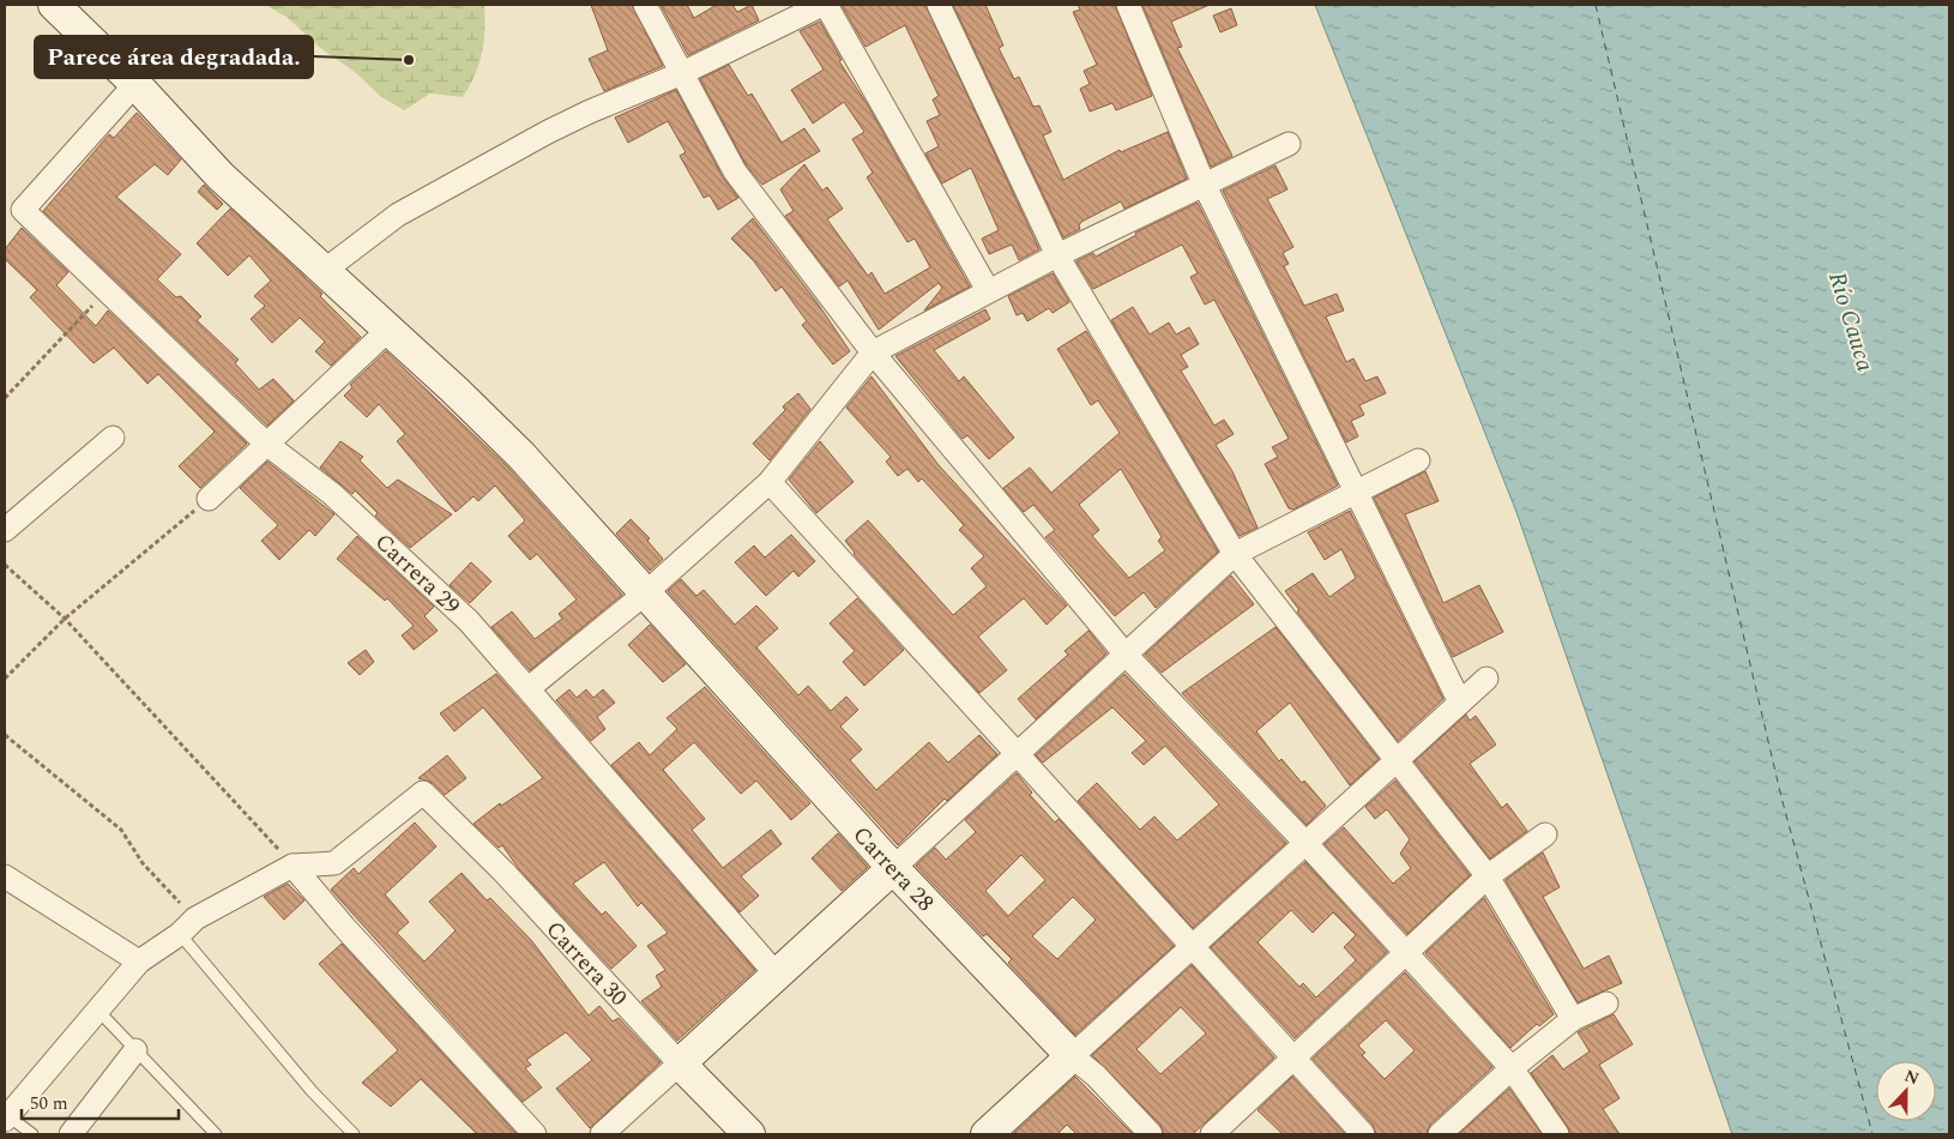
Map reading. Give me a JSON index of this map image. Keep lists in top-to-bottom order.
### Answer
{
  "streets": {
    "main road": ["Carrera 28", "Carrera 30"],
    "street": ["Carrera 29"]
  },
  "crossings": [
    ["Carrera 29", "Carrera 28"]
  ],
  "water": ["Río Cauca"],
  "places": ["Parece área degradada."],
  "scale_bar": "50 m",
  "north": "top"
}
